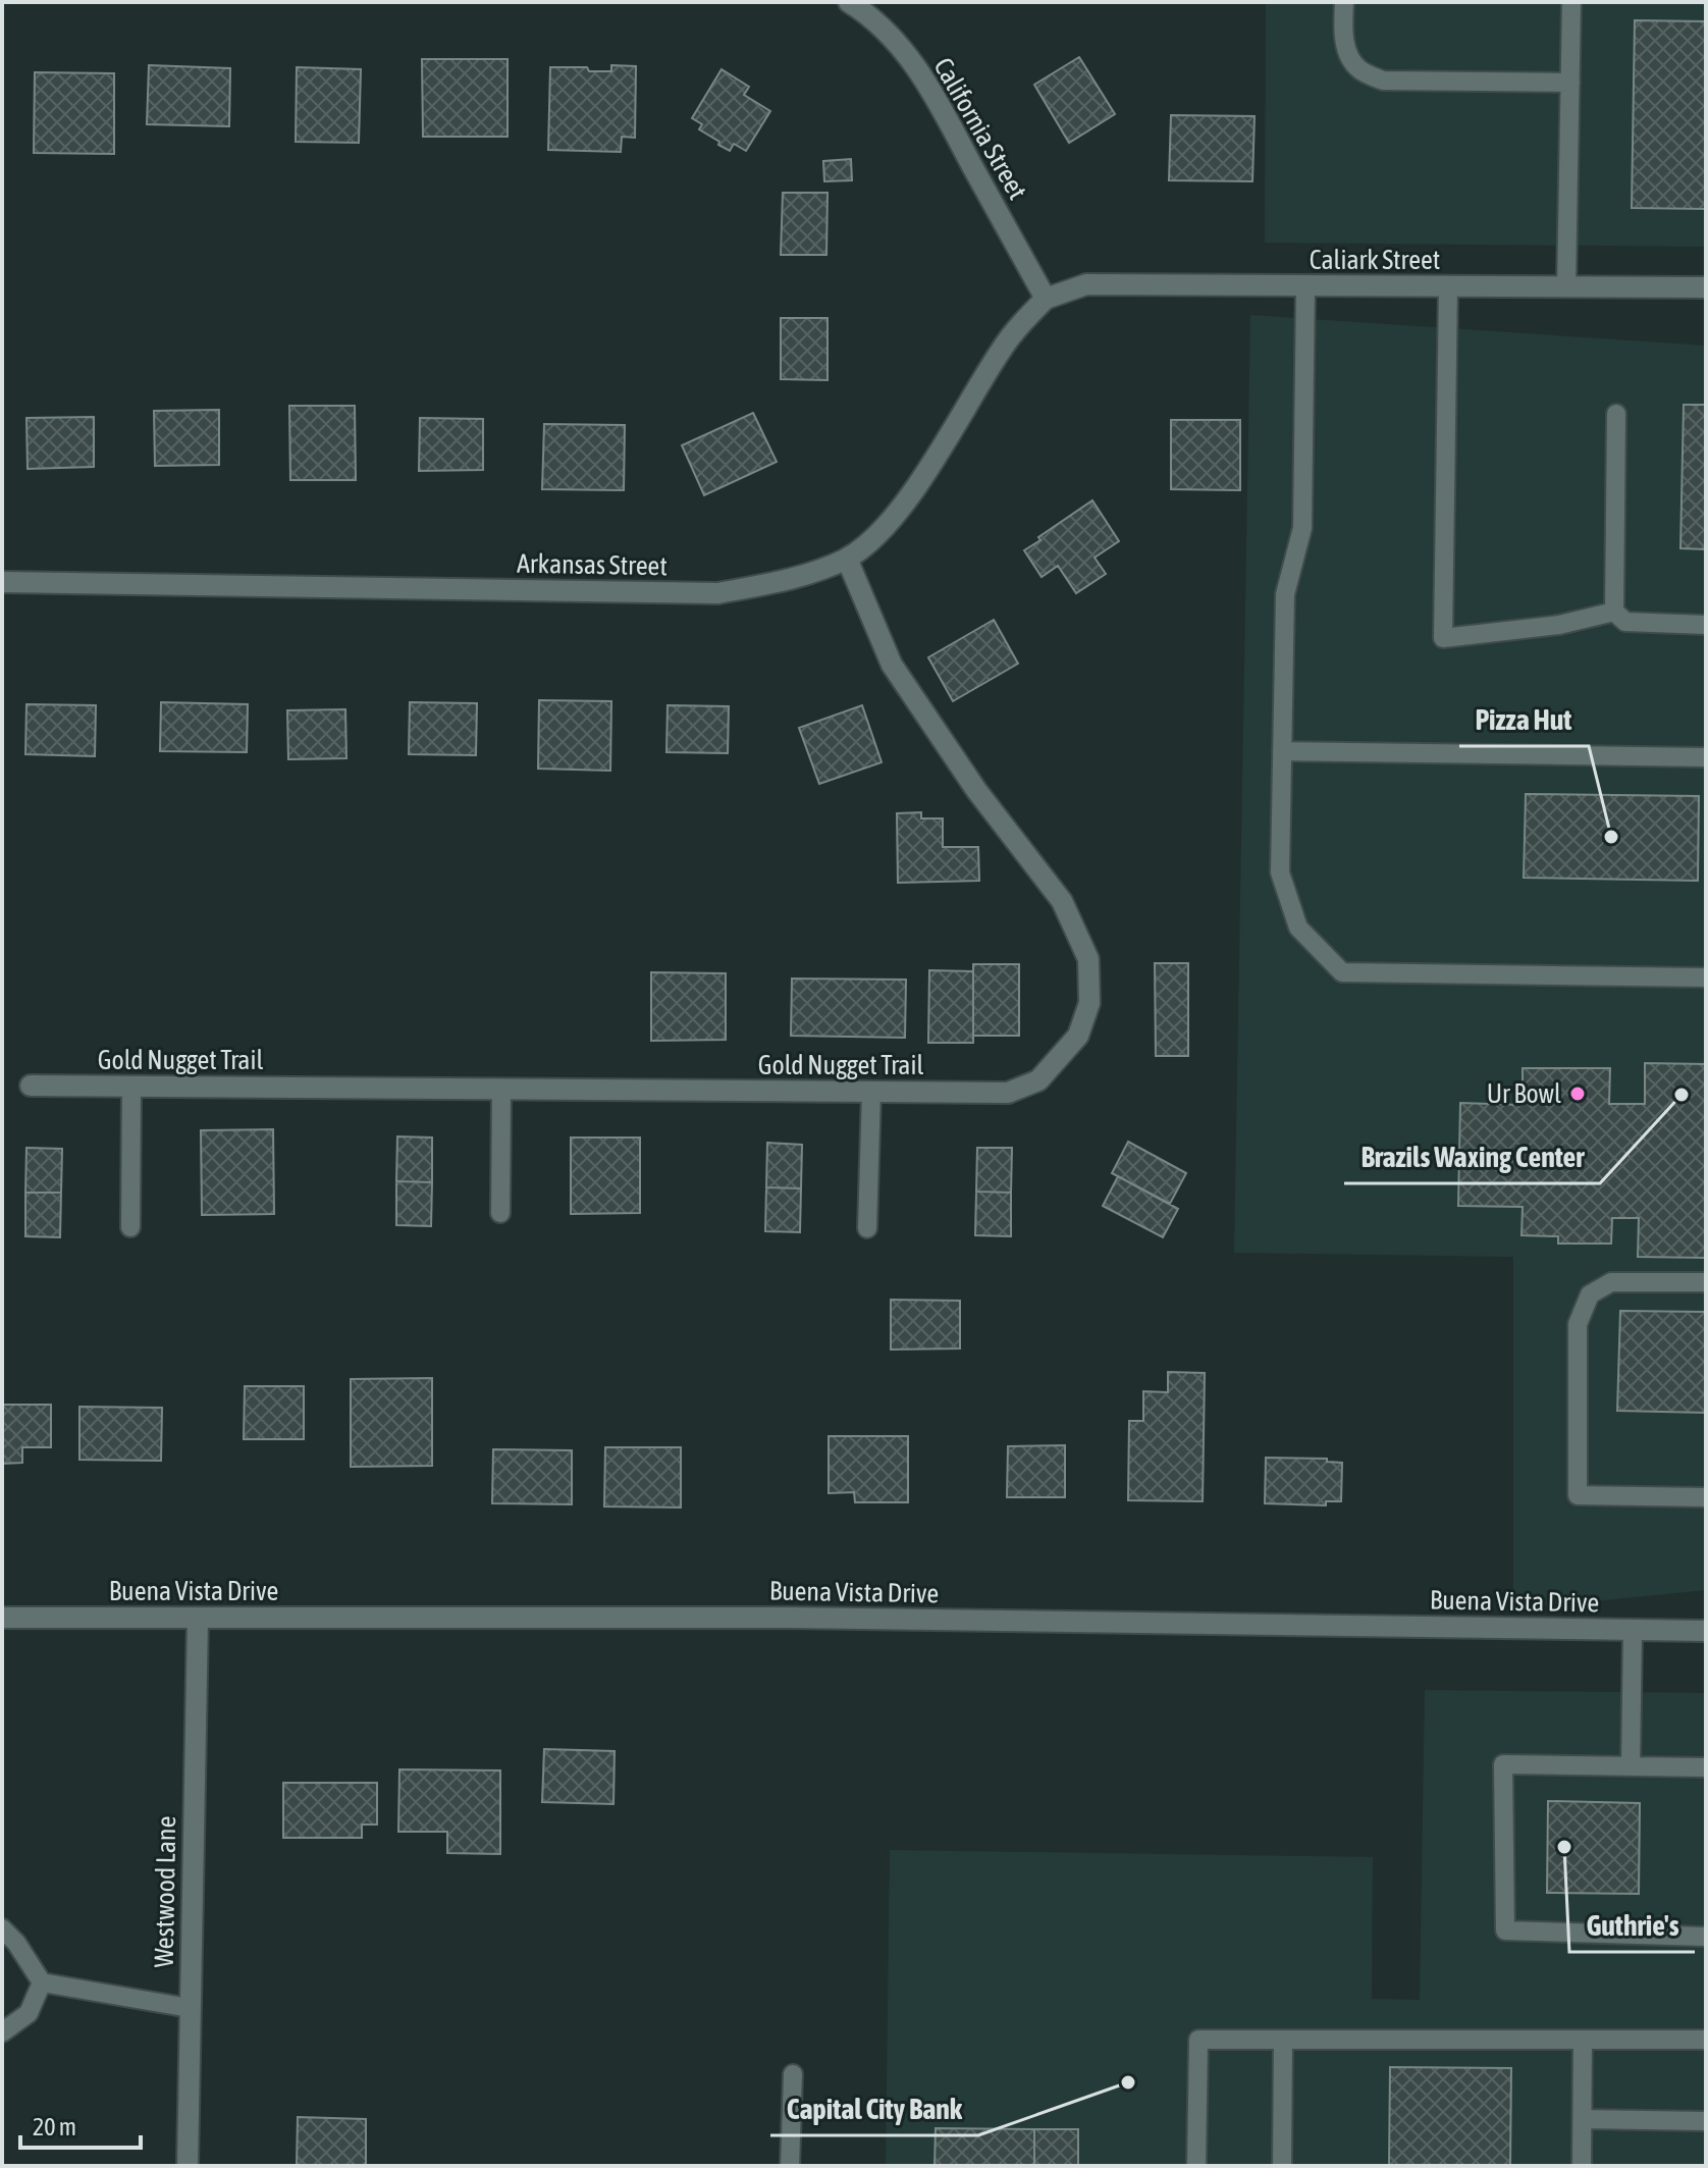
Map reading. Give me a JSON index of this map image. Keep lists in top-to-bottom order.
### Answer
{
  "streets": {
    "street": [
      "California Street",
      "Caliark Street",
      "Arkansas Street",
      "Gold Nugget Trail",
      "Buena Vista Drive",
      "Westwood Lane"
    ]
  },
  "crossings": [
    ["California Street", "Caliark Street"],
    ["California Street", "Arkansas Street"],
    ["Caliark Street", "Arkansas Street"],
    ["Arkansas Street", "Gold Nugget Trail"],
    ["Buena Vista Drive", "Westwood Lane"]
  ],
  "places": [
    "Pizza Hut",
    "Ur Bowl",
    "Brazils Waxing Center",
    "Guthrie's",
    "Capital City Bank"
  ],
  "scale_bar": "20 m"
}
